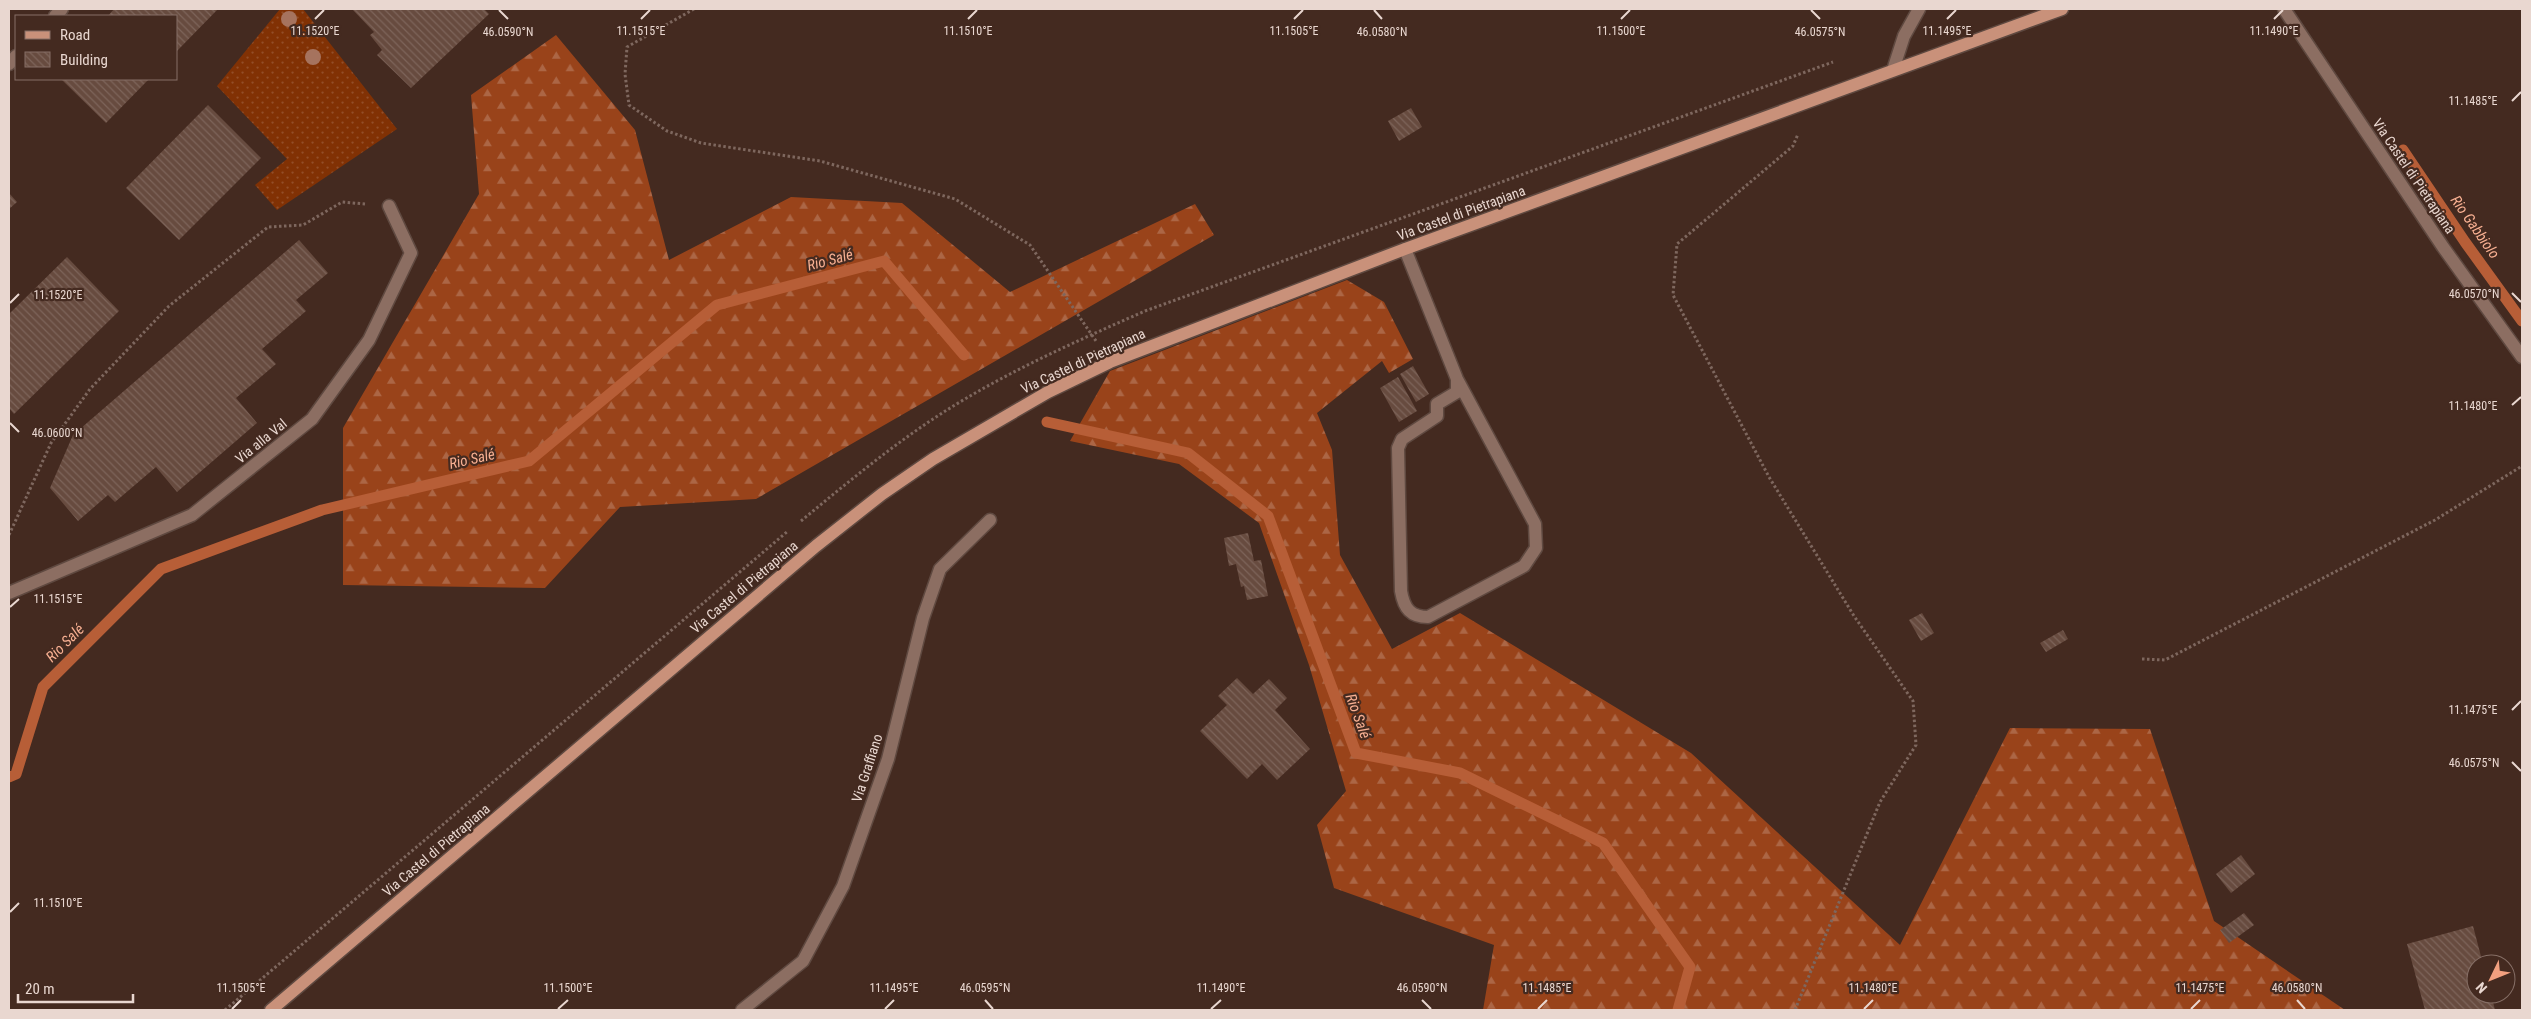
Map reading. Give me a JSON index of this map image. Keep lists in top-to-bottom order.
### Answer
{
  "streets": {
    "main road": ["Via Castel di Pietrapiana"],
    "street": ["Via alla Val", "Via Graffiano"]
  },
  "water": ["Rio Gabbiolo", "Rio Salé"],
  "legend": ["Road", "Building"],
  "scale_bar": "20 m",
  "north": "bottom left",
  "coordinates": [
    "11.1520°E",
    "11.1515°E",
    "11.1510°E",
    "11.1505°E",
    "11.1500°E",
    "11.1495°E",
    "11.1490°E",
    "46.0590°N",
    "46.0580°N",
    "46.0575°N",
    "11.1485°E",
    "46.0570°N",
    "11.1480°E",
    "46.0600°N",
    "11.1475°E",
    "46.0595°N"
  ]
}
